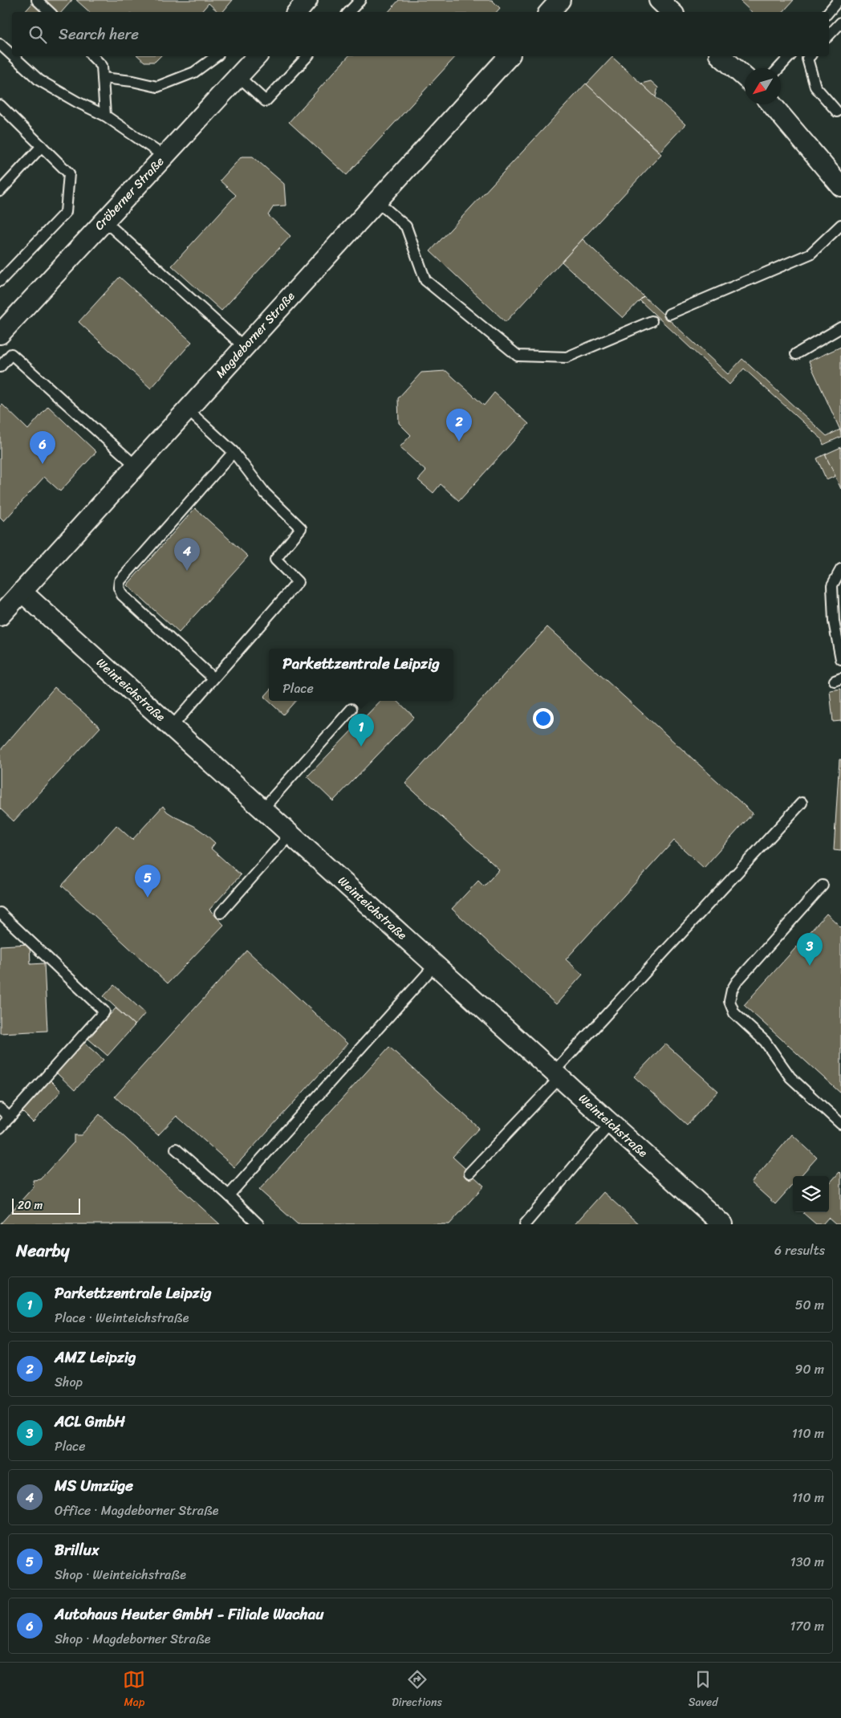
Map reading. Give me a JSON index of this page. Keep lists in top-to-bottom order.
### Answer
{
  "streets": {
    "street": ["Cröberner Straße", "Magdeborner Straße", "Weinteichstraße"]
  },
  "crossings": [
    ["Magdeborner Straße", "Weinteichstraße"]
  ],
  "scale_bar": "20 m",
  "north": "bottom left",
  "page": {
    "search": "Search here",
    "pins": [
      "2",
      "6",
      "4",
      "1",
      "5",
      "3"
    ],
    "popup": ["Parkettzentrale Leipzig", "Place"],
    "scale": "20 m",
    "heading": ["Nearby", "6 results"],
    "list": [
      {
        "mark": "1",
        "name": "Parkettzentrale Leipzig",
        "note": "Place · Weinteichstraße",
        "value": "50 m"
      },
      {
        "mark": "2",
        "name": "AMZ Leipzig",
        "note": "Shop",
        "value": "90 m"
      },
      {
        "mark": "3",
        "name": "ACL GmbH",
        "note": "Place",
        "value": "110 m"
      },
      {
        "mark": "4",
        "name": "MS Umzüge",
        "note": "Office · Magdeborner Straße",
        "value": "110 m"
      },
      {
        "mark": "5",
        "name": "Brillux",
        "note": "Shop · Weinteichstraße",
        "value": "130 m"
      },
      {
        "mark": "6",
        "name": "Autohaus Heuter GmbH - Filiale Wachau",
        "note": "Shop · Magdeborner Straße",
        "value": "170 m"
      }
    ],
    "nav": ["Map", "Directions", "Saved"]
  }
}
